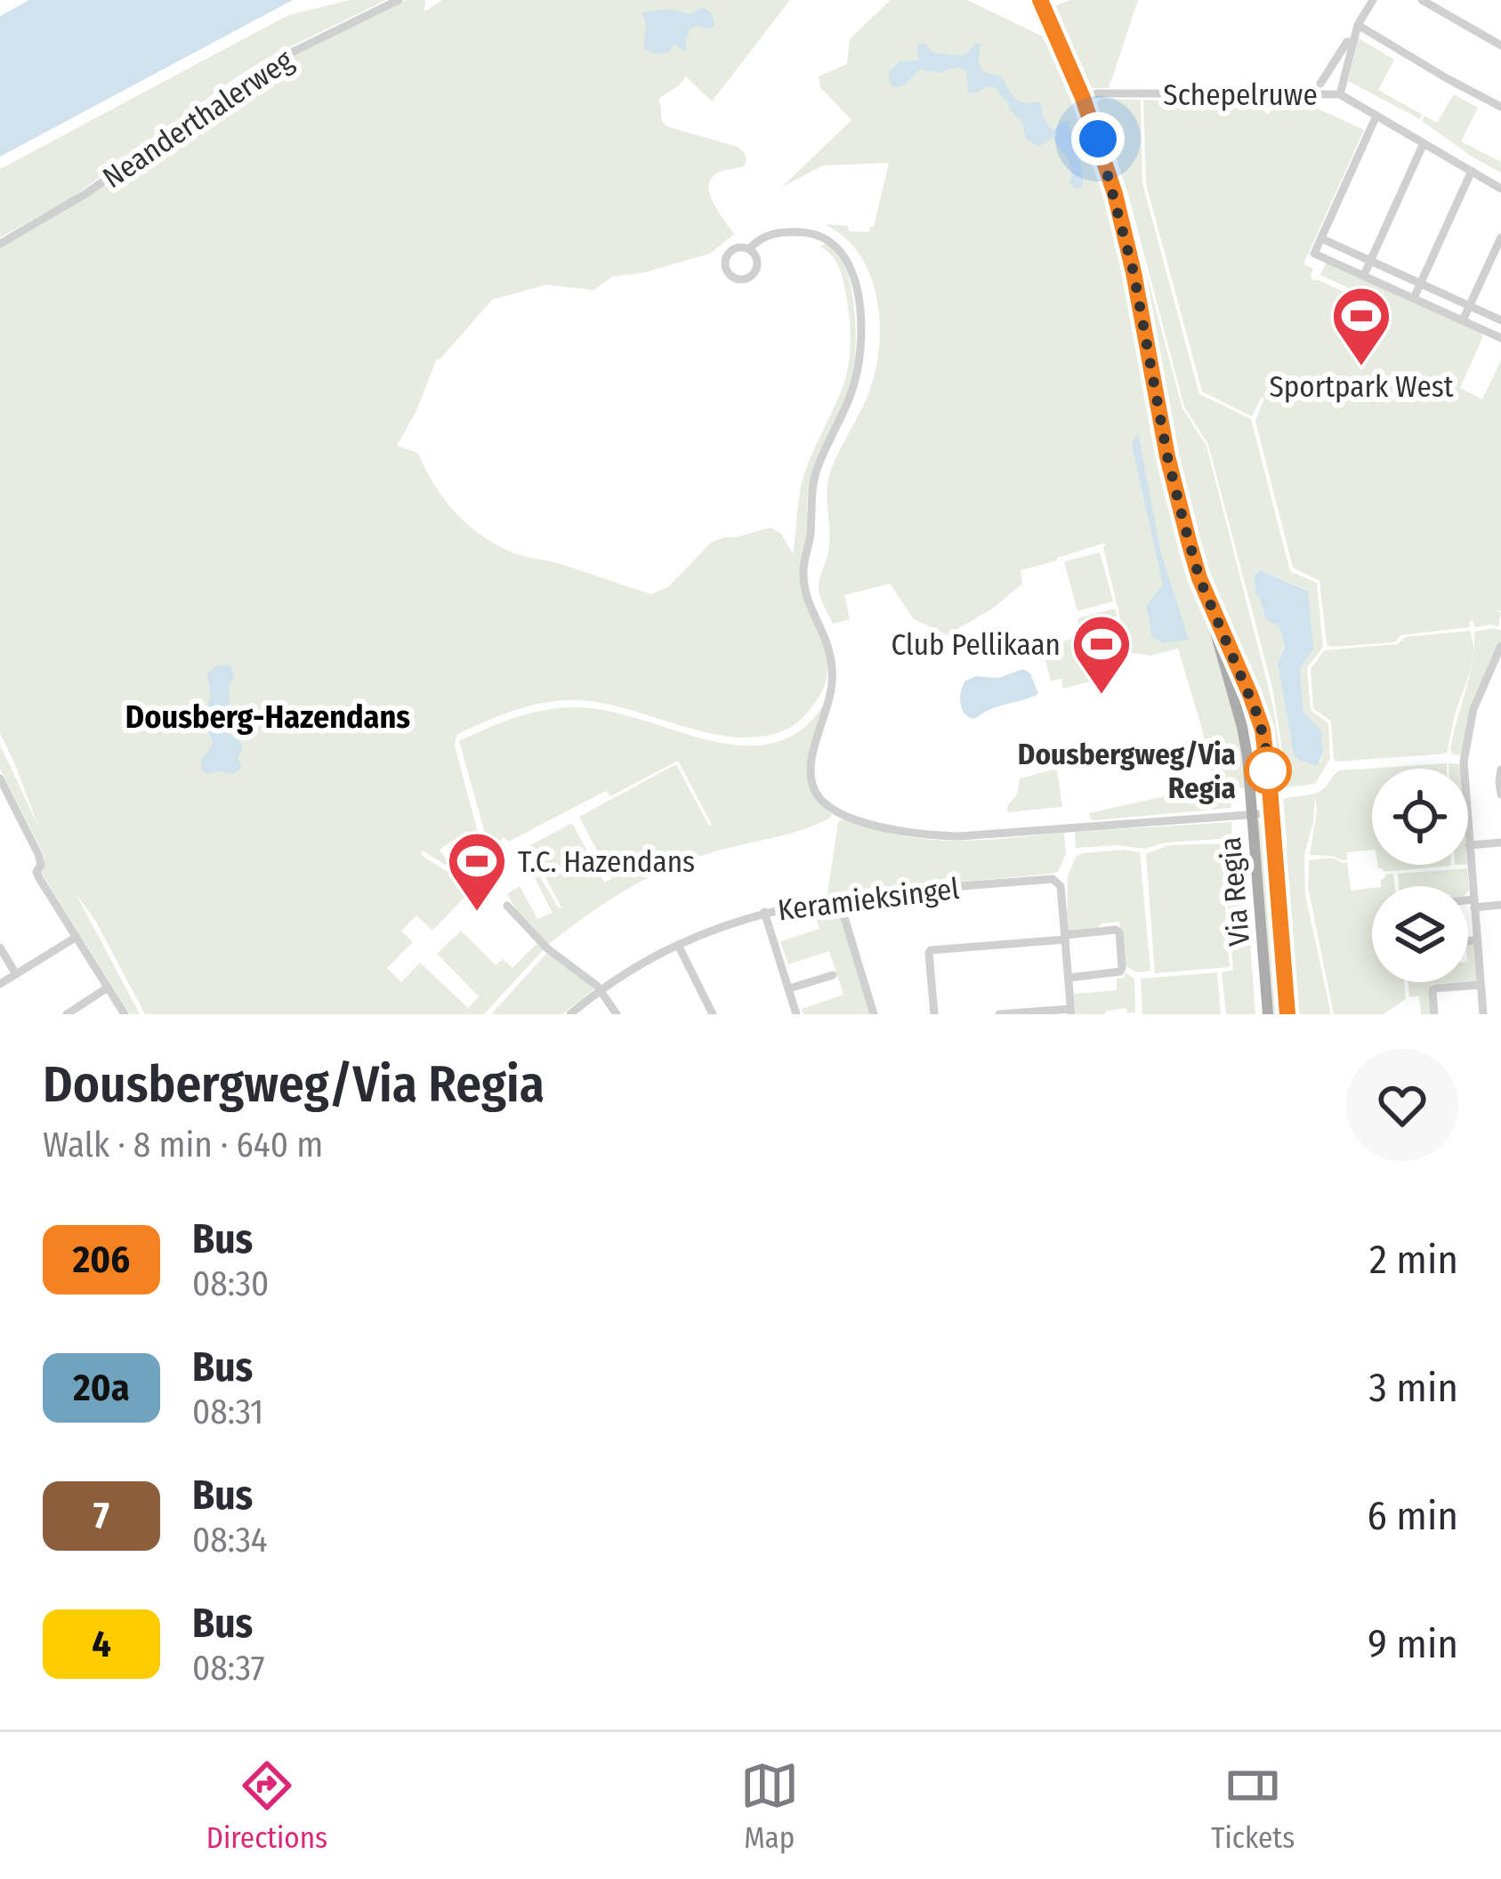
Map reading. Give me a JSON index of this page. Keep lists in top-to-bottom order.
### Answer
{
  "streets": {
    "main road": ["Via Regia"],
    "street": ["Schepelruwe", "Neanderthalerweg", "Keramieksingel"]
  },
  "crossings": [
    ["Schepelruwe", "Via Regia"]
  ],
  "districts": ["Dousberg-Hazendans"],
  "places": {
    "sports": ["Sportpark West", "Club Pellikaan", "T.C. Hazendans"],
    "other": ["Dousbergweg/Via Regia"]
  },
  "lines": ["bus line 206"],
  "page": {
    "heading": ["Dousbergweg/Via Regia", "Walk · 8 min · 640 m"],
    "list": [
      {
        "mark": "206",
        "name": "Bus",
        "note": "08:30",
        "value": "2 min"
      },
      {
        "mark": "20a",
        "name": "Bus",
        "note": "08:31",
        "value": "3 min"
      },
      {
        "mark": "7",
        "name": "Bus",
        "note": "08:34",
        "value": "6 min"
      },
      {
        "mark": "4",
        "name": "Bus",
        "note": "08:37",
        "value": "9 min"
      }
    ],
    "tabs": ["Directions", "Map", "Tickets"]
  }
}
